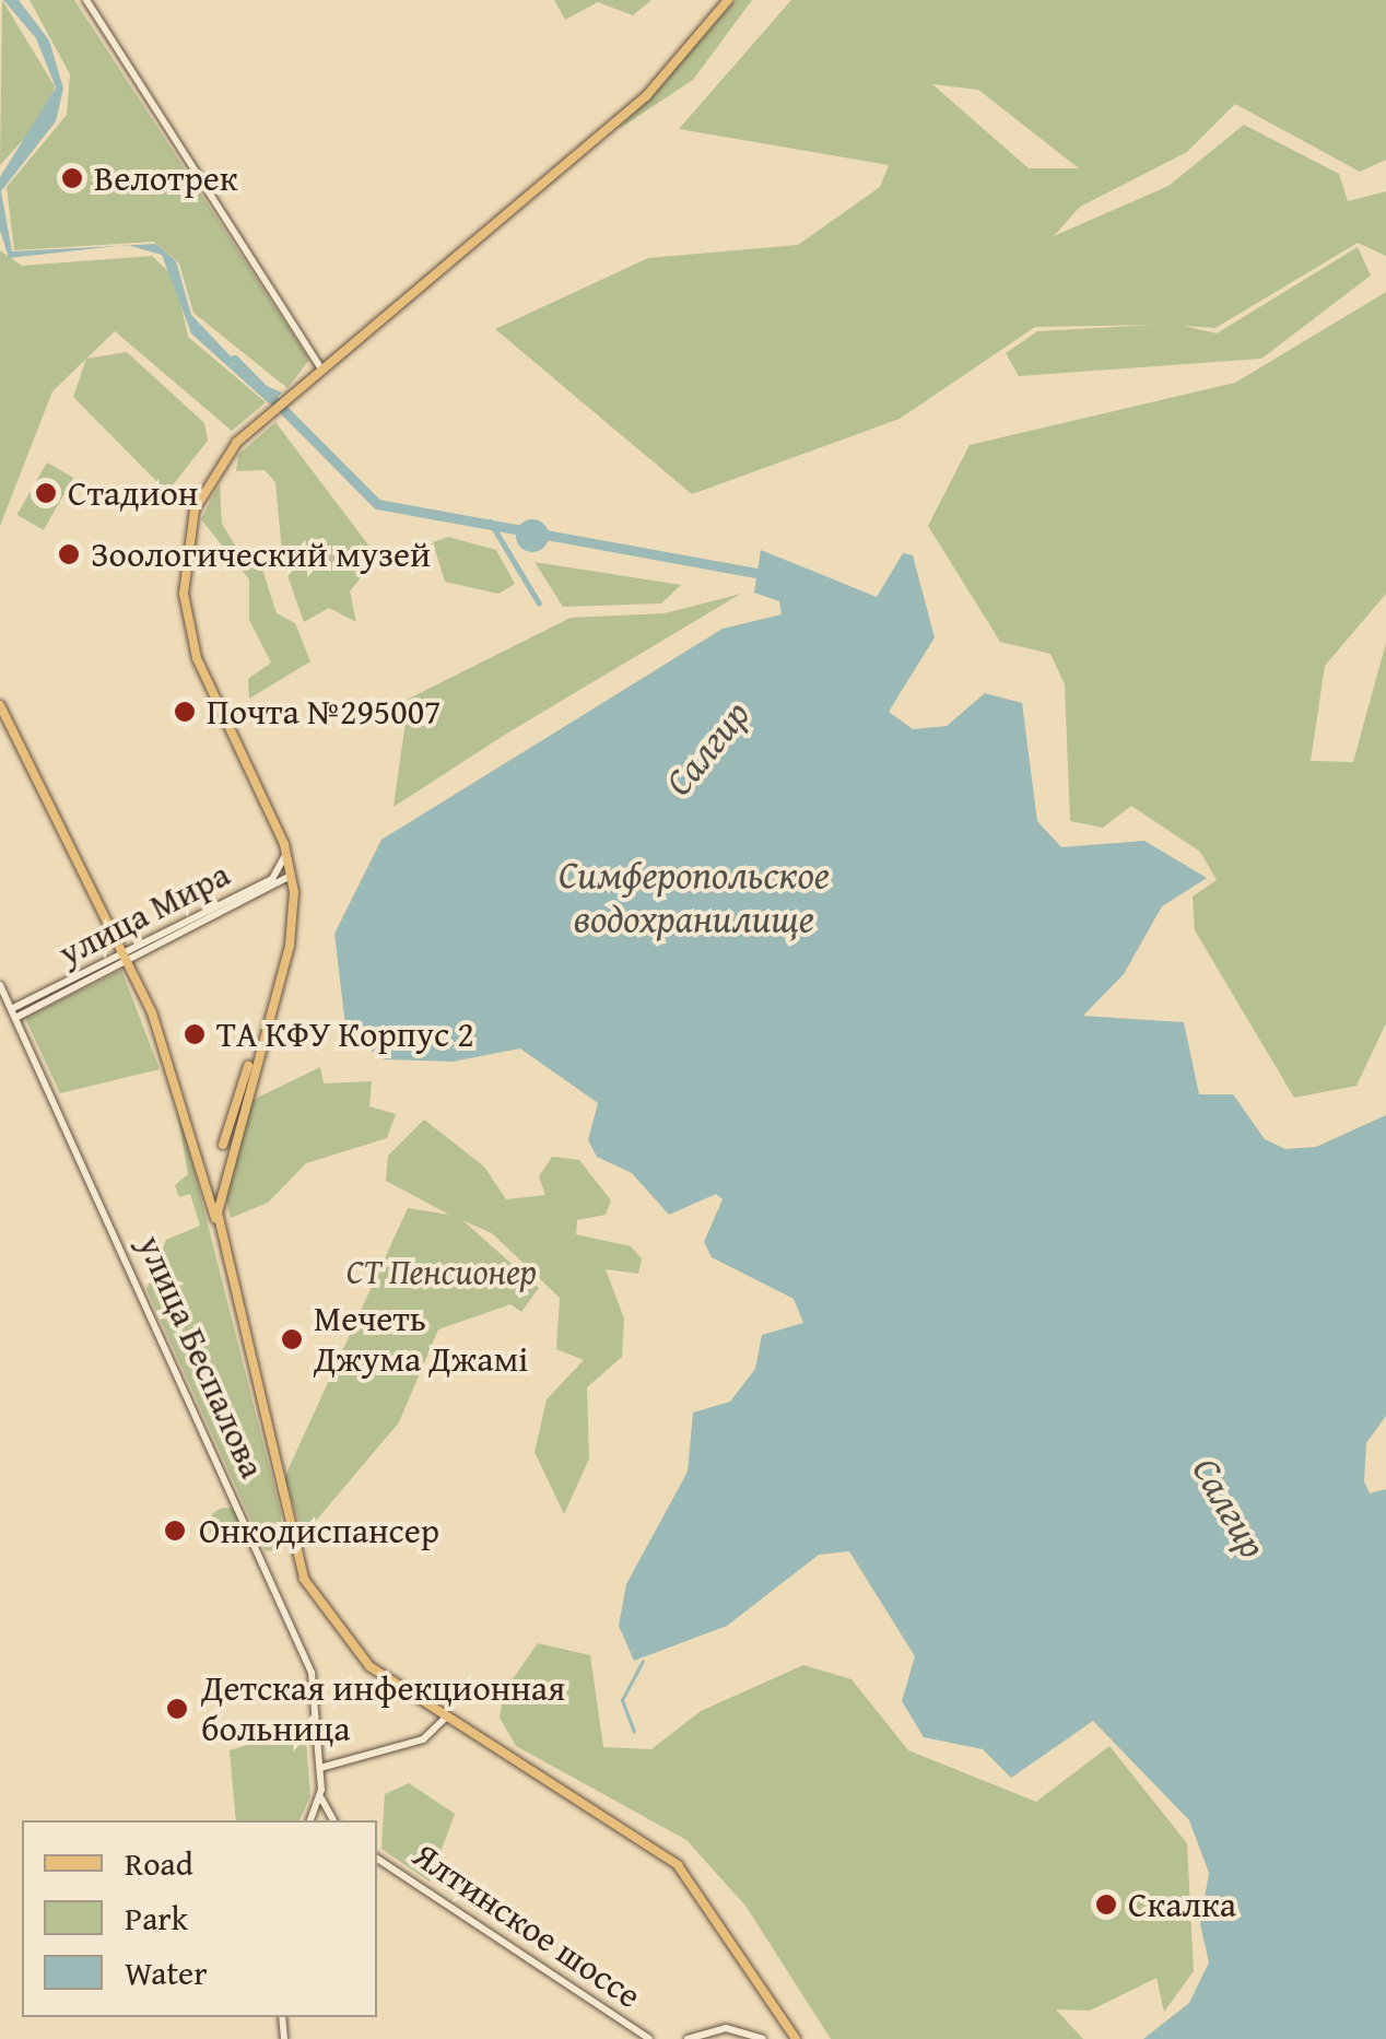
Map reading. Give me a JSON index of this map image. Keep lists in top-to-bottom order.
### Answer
{
  "streets": {
    "main road": ["улица Мира", "улица Беспалова", "Ялтинское шоссе"]
  },
  "crossings": [
    ["улица Мира", "улица Беспалова"]
  ],
  "water": ["Салгир", "Симферопольское водохранилище"],
  "parks": ["СТ Пенсионер"],
  "places": [
    "Велотрек",
    "Стадион",
    "Зоологический музей",
    "Почта №295007",
    "ТА КФУ Корпус 2",
    "Мечеть Джума Джамі",
    "Онкодиспансер",
    "Детская инфекционная больница",
    "Скалка"
  ],
  "legend": ["Road", "Park", "Water"]
}
